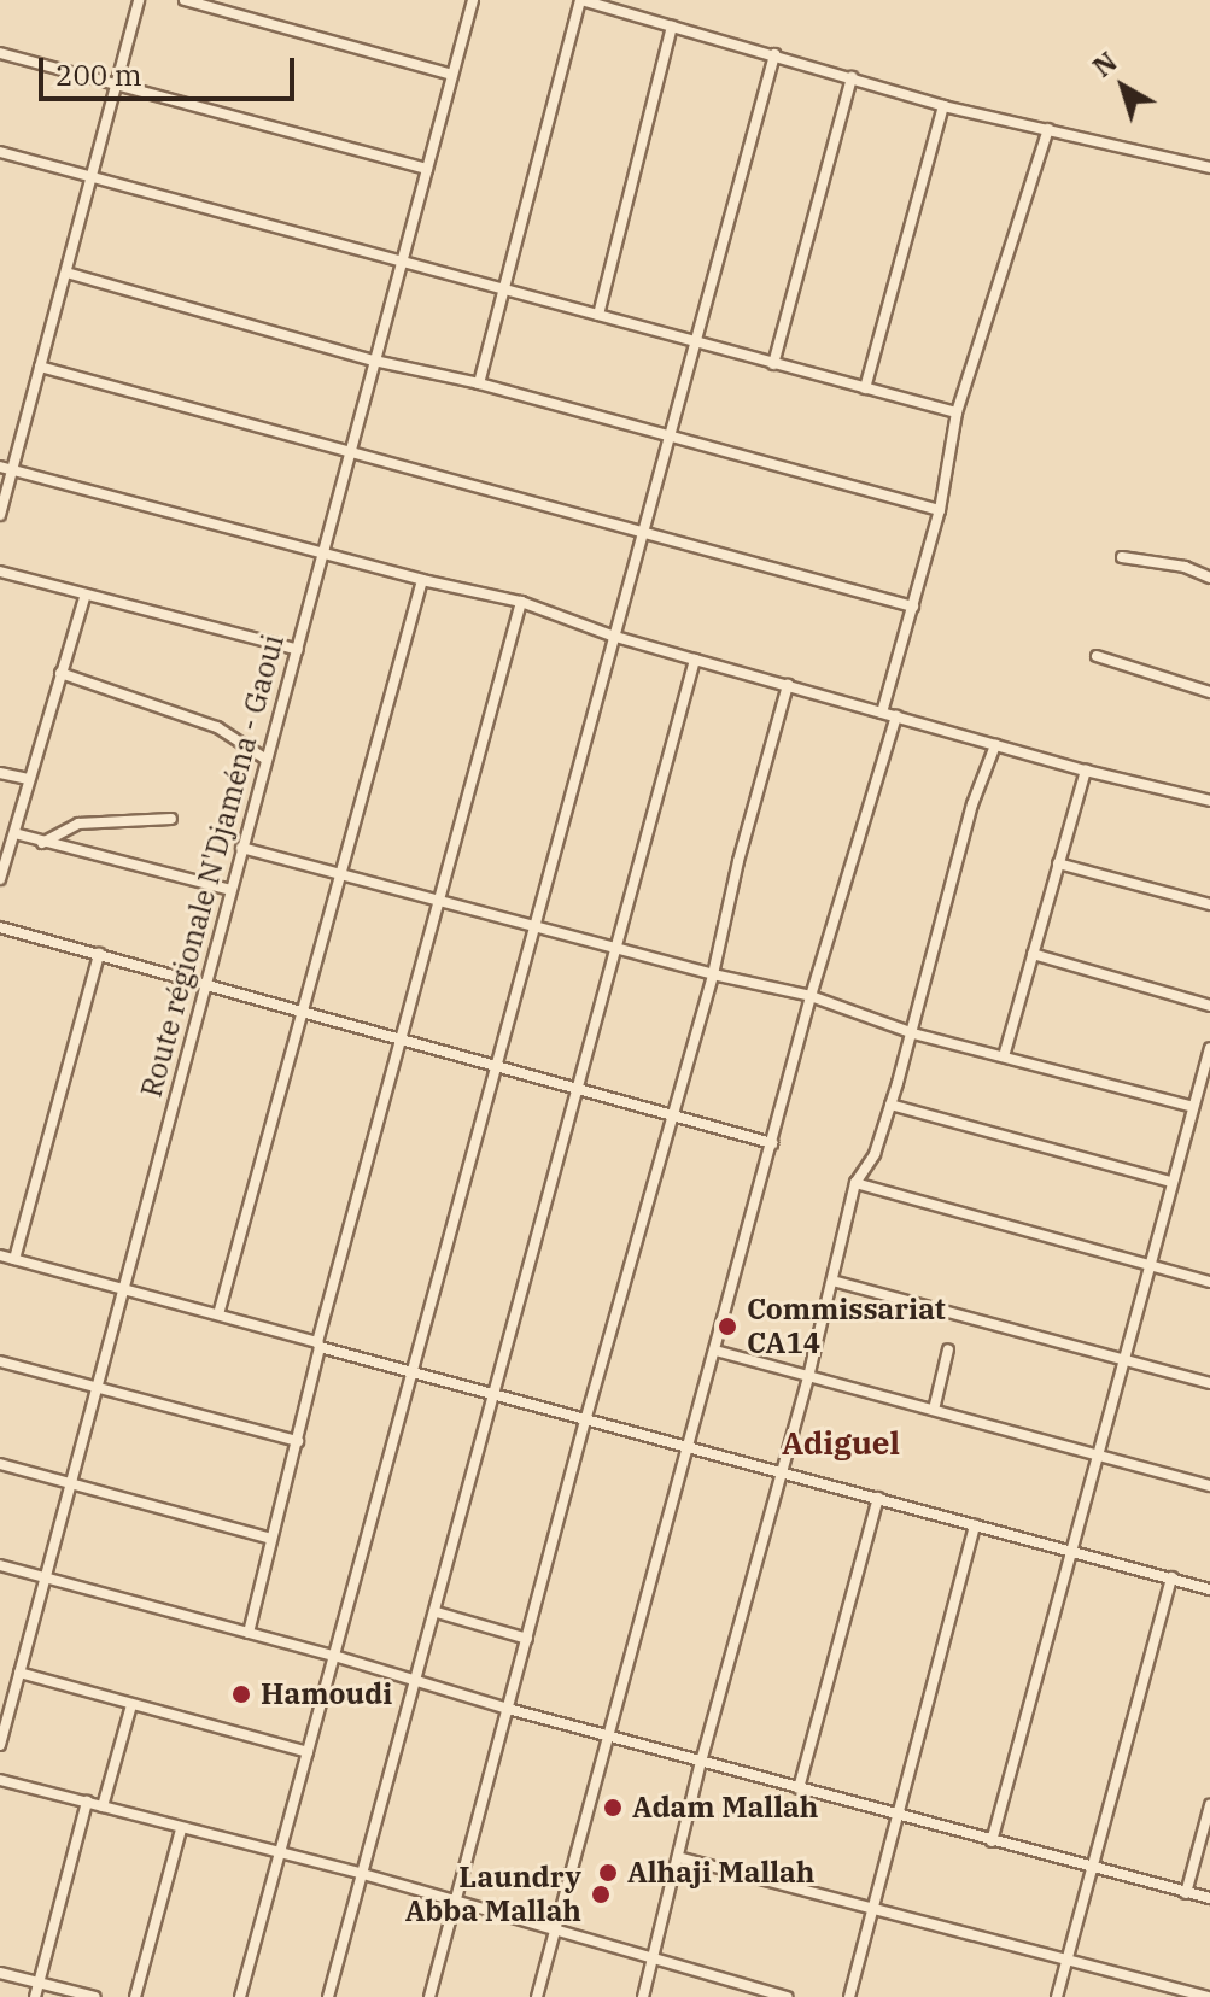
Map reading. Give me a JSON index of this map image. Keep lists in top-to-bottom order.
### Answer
{
  "streets": {
    "street": ["Route régionale N'Djaména - Gaoui"]
  },
  "districts": ["Adiguel"],
  "places": [
    "Commissariat CA14",
    "Hamoudi",
    "Adam Mallah",
    "Alhaji Mallah",
    "Laundry Abba Mallah"
  ],
  "scale_bar": "200 m",
  "north": "top left"
}
